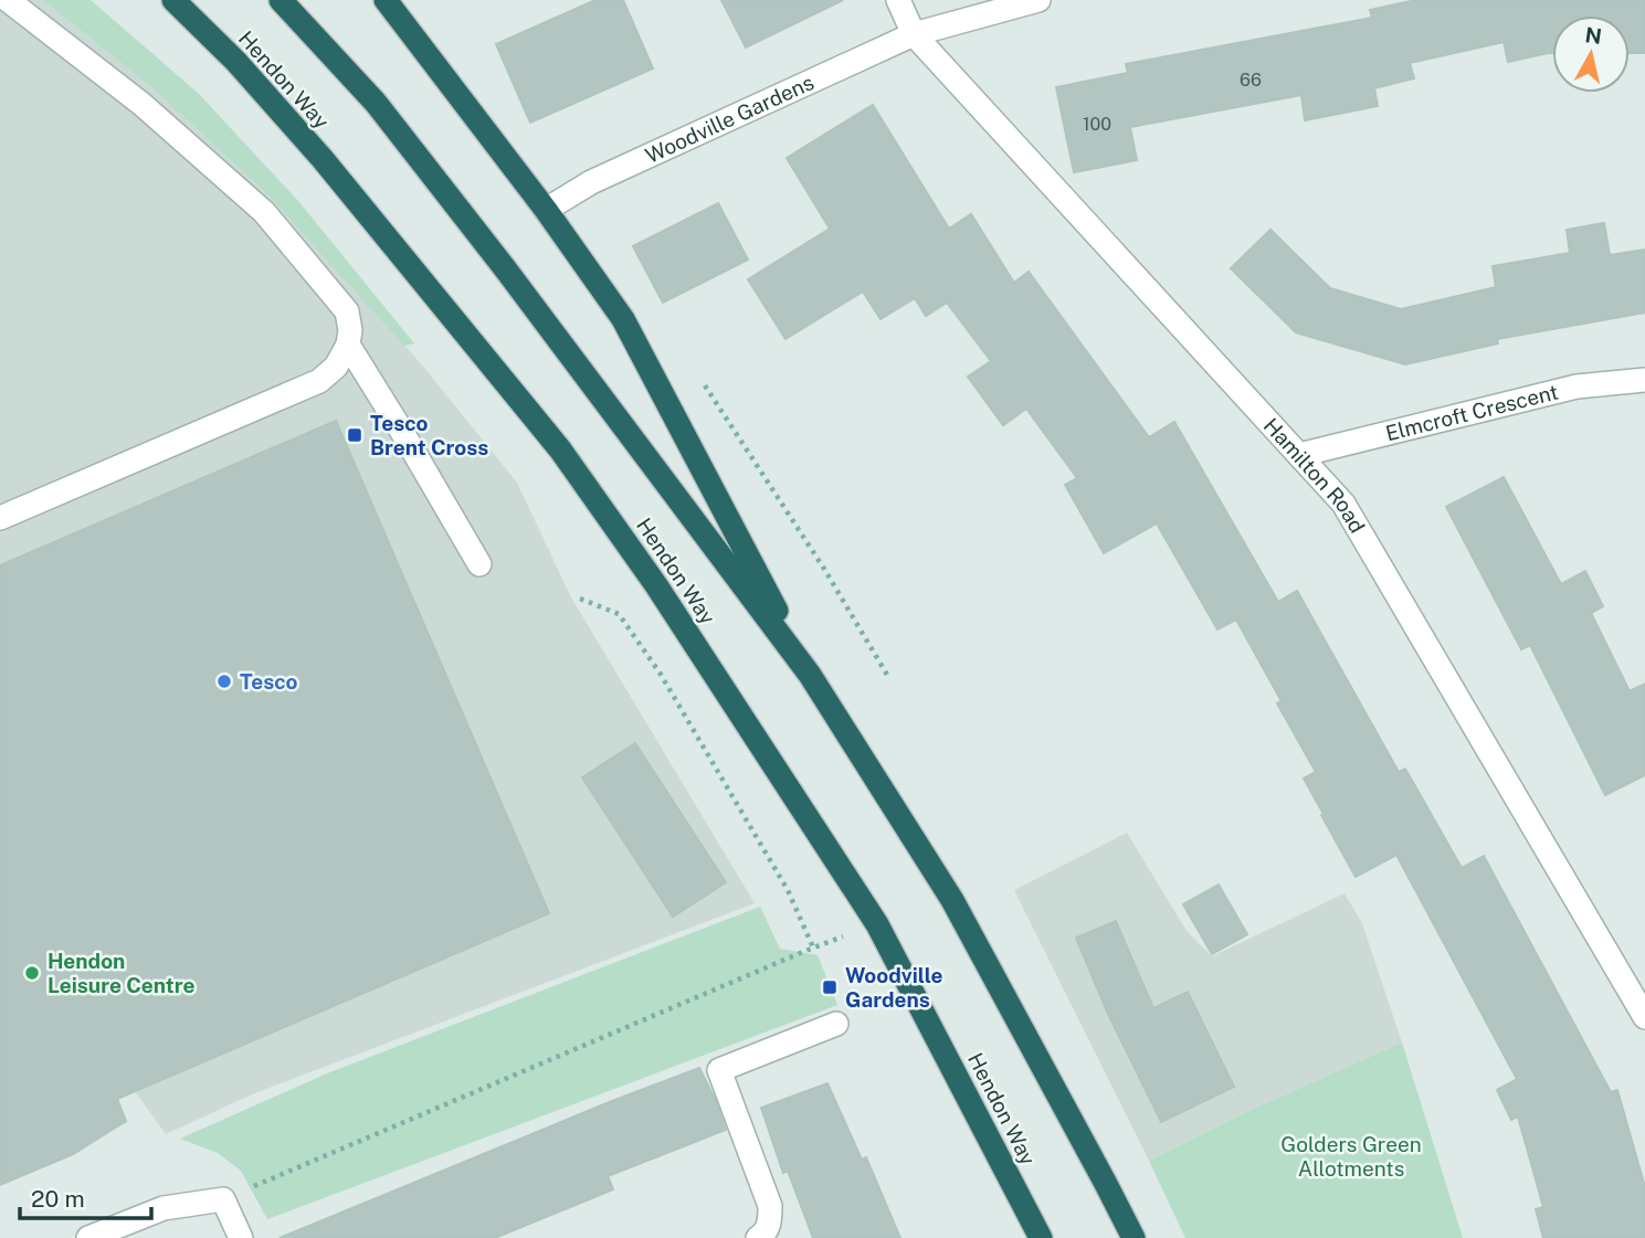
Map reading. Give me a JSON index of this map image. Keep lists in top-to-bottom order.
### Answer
{
  "streets": {
    "highway": ["Hendon Way"],
    "street": ["Woodville Gardens", "Elmcroft Crescent", "Hamilton Road"]
  },
  "crossings": [
    ["Woodville Gardens", "Hamilton Road"],
    ["Elmcroft Crescent", "Hamilton Road"]
  ],
  "parks": ["Golders Green Allotments"],
  "places": {
    "transit": ["Tesco Brent Cross", "Woodville Gardens"],
    "other": ["Tesco", "Hendon Leisure Centre"]
  },
  "house_numbers": ["66", "100"],
  "scale_bar": "20 m",
  "north": "top"
}
